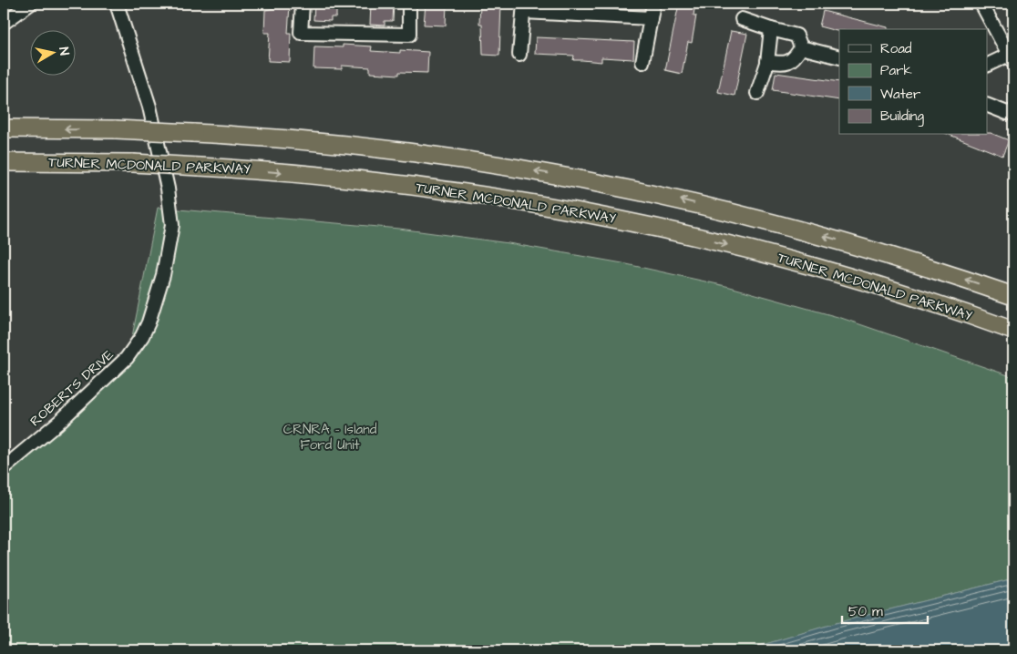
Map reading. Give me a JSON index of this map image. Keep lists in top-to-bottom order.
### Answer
{
  "streets": {
    "highway": ["TURNER MCDONALD PARKWAY"],
    "street": ["ROBERTS DRIVE"]
  },
  "parks": ["CRNRA - Island Ford Unit"],
  "legend": [
    "Road",
    "Park",
    "Water",
    "Building"
  ],
  "scale_bar": "50 m",
  "north": "right"
}
